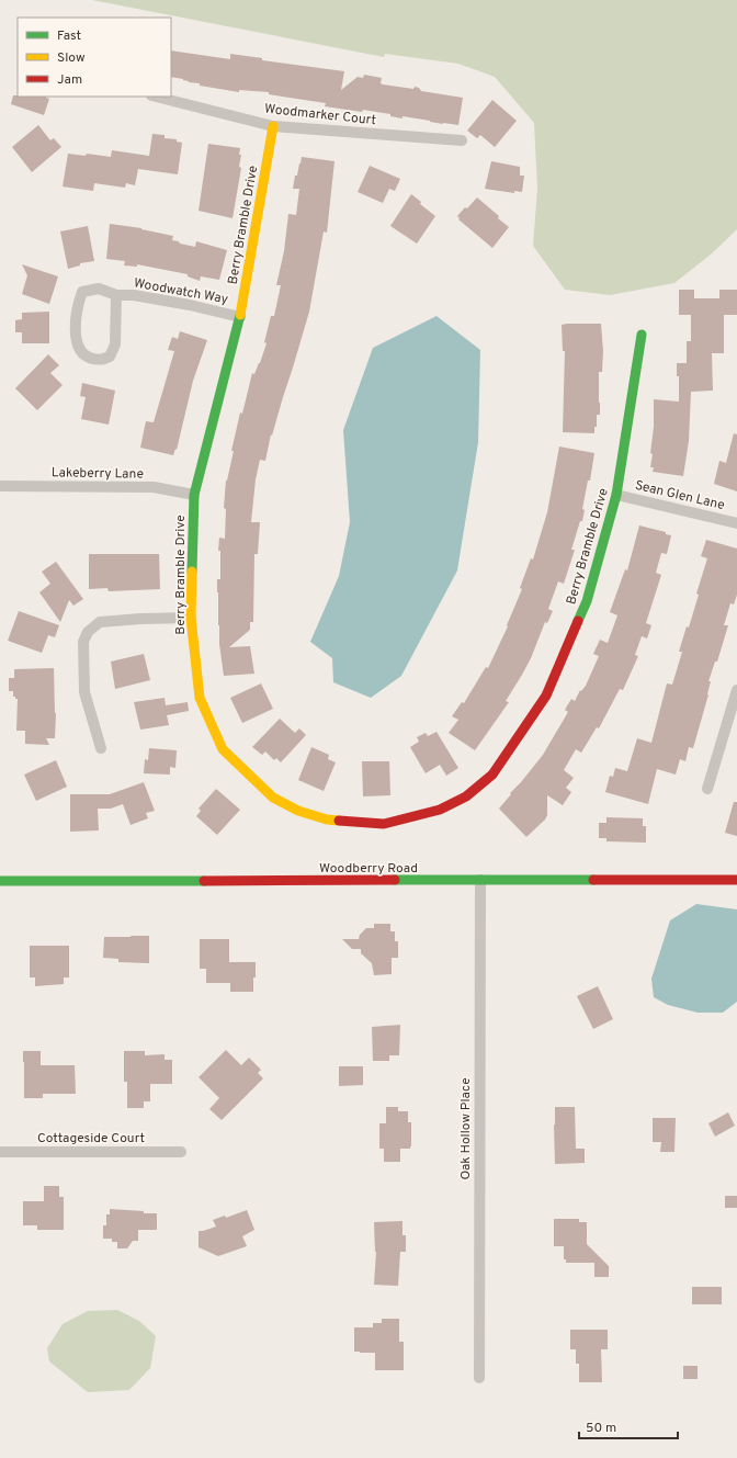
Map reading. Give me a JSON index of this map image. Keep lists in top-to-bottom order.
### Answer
{
  "streets": {
    "street": [
      "Woodmarker Court",
      "Berry Bramble Drive",
      "Woodwatch Way",
      "Lakeberry Lane",
      "Sean Glen Lane",
      "Woodberry Road",
      "Oak Hollow Place",
      "Cottageside Court"
    ]
  },
  "crossings": [
    ["Woodmarker Court", "Berry Bramble Drive"],
    ["Berry Bramble Drive", "Woodwatch Way"],
    ["Berry Bramble Drive", "Lakeberry Lane"],
    ["Berry Bramble Drive", "Sean Glen Lane"],
    ["Woodberry Road", "Oak Hollow Place"]
  ],
  "legend": ["Fast", "Slow", "Jam"],
  "scale_bar": "50 m"
}
